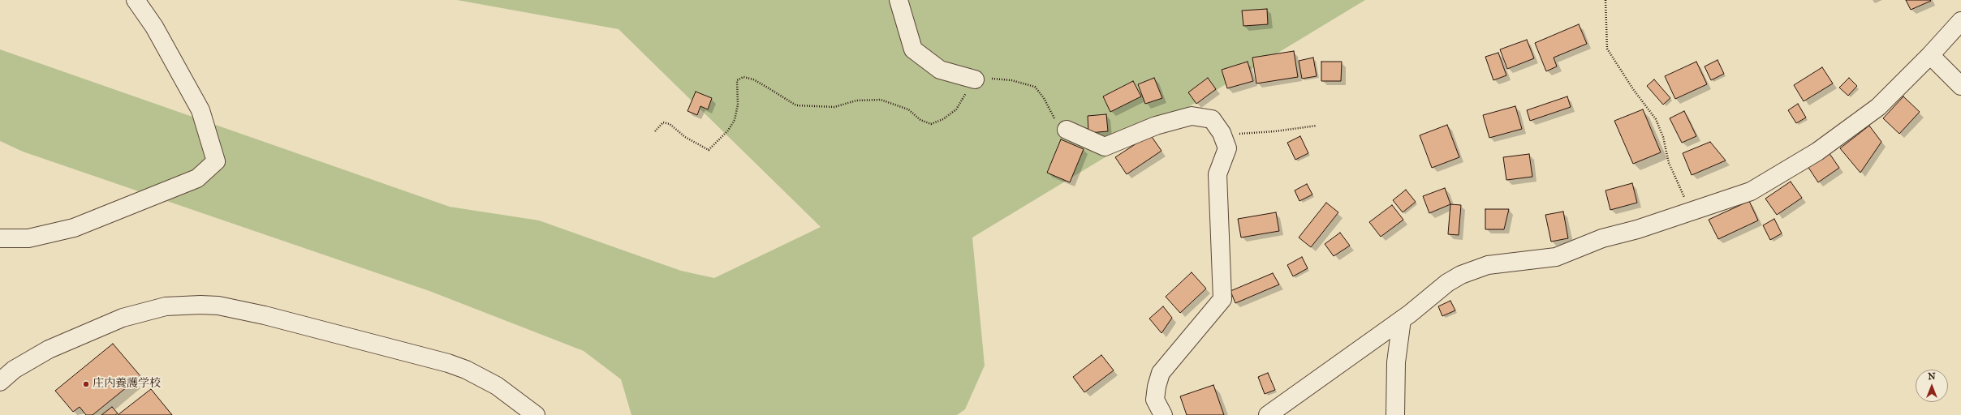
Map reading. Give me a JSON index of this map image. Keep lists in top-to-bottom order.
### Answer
{
  "places": ["庄内養護学校"],
  "north": "top"
}
